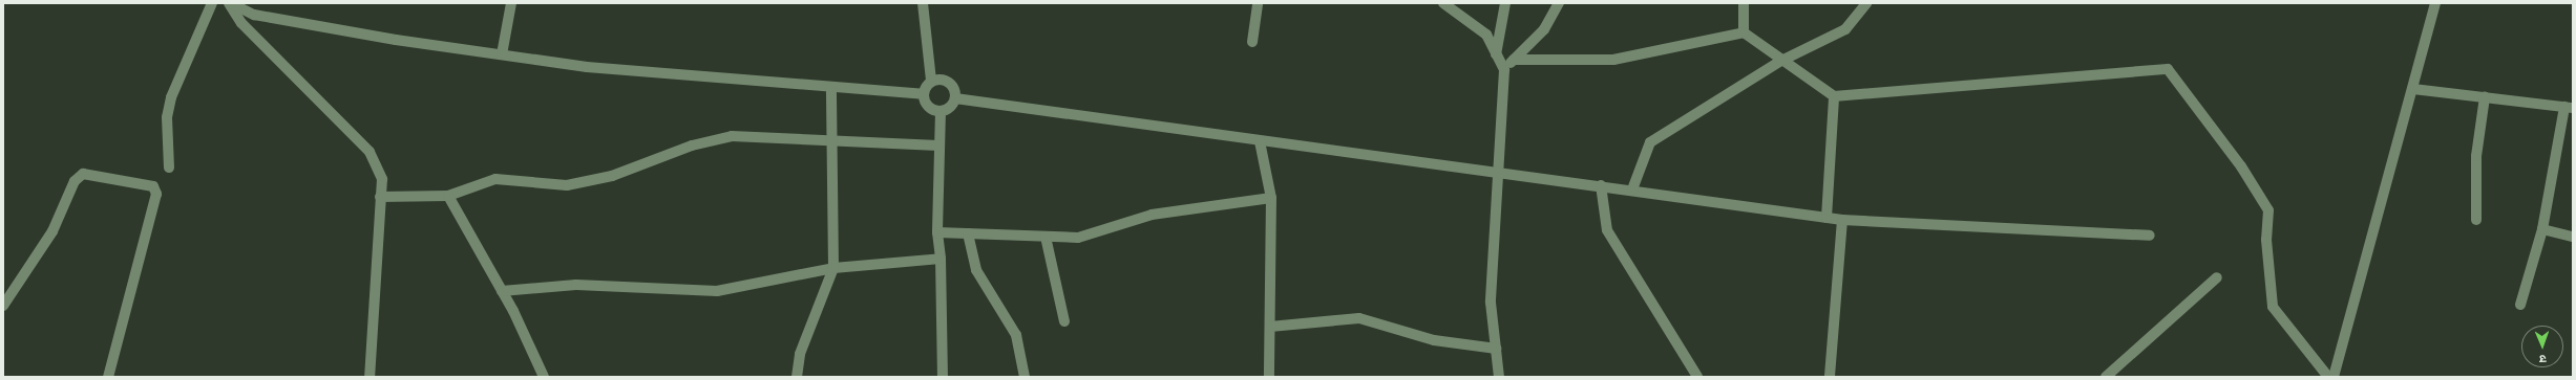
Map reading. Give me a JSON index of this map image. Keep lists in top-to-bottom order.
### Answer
{
  "north": "bottom"
}
